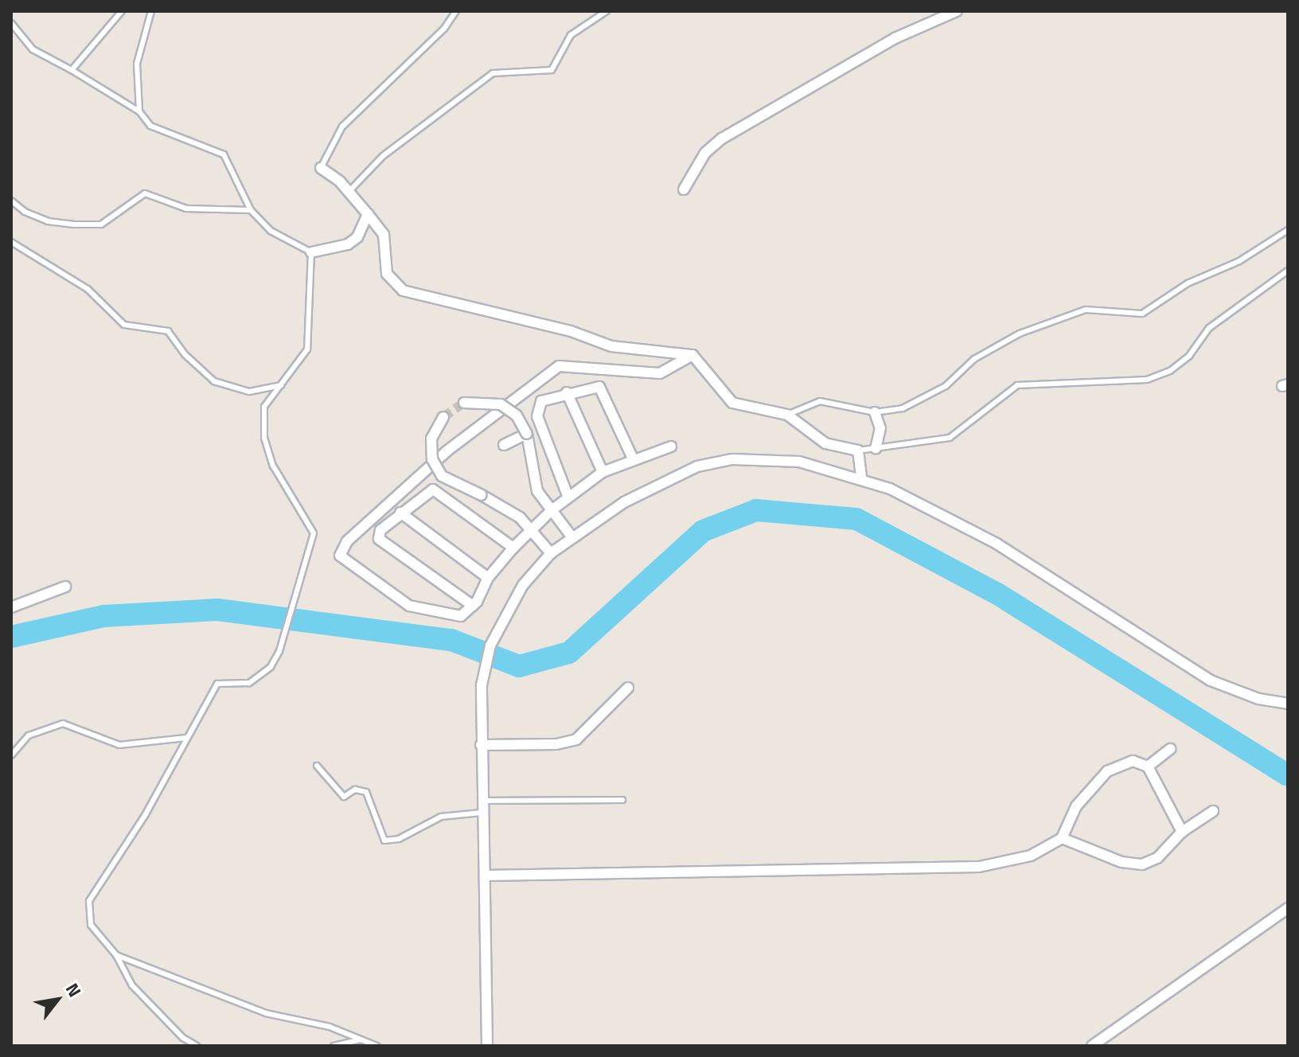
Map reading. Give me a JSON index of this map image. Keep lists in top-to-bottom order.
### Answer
{
  "north": "top right"
}
